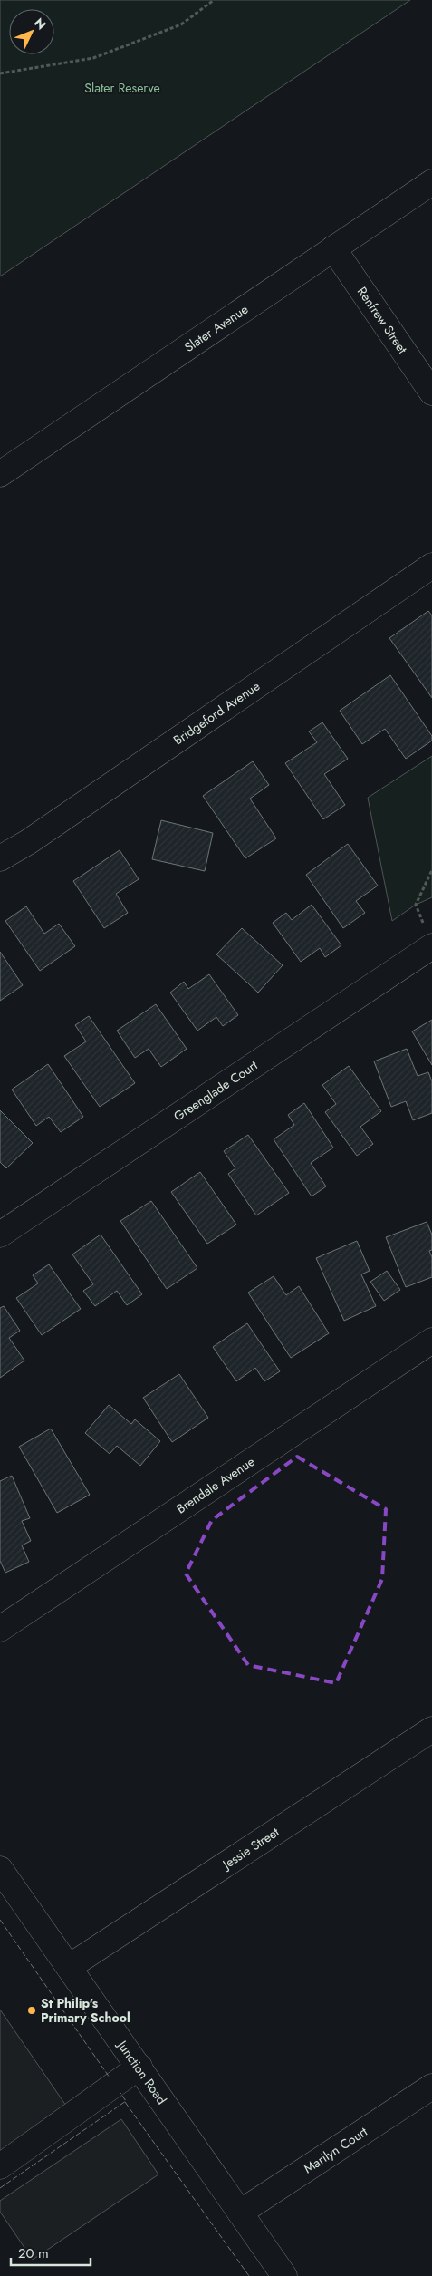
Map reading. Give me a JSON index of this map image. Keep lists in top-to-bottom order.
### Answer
{
  "streets": {
    "street": [
      "Renfrew Street",
      "Slater Avenue",
      "Bridgeford Avenue",
      "Greenglade Court",
      "Brendale Avenue",
      "Jessie Street",
      "Junction Road",
      "Marilyn Court"
    ]
  },
  "crossings": [
    ["Renfrew Street", "Slater Avenue"],
    ["Jessie Street", "Junction Road"],
    ["Junction Road", "Marilyn Court"]
  ],
  "parks": ["Slater Reserve"],
  "places": ["St Philip's Primary School"],
  "scale_bar": "20 m",
  "north": "top right"
}
